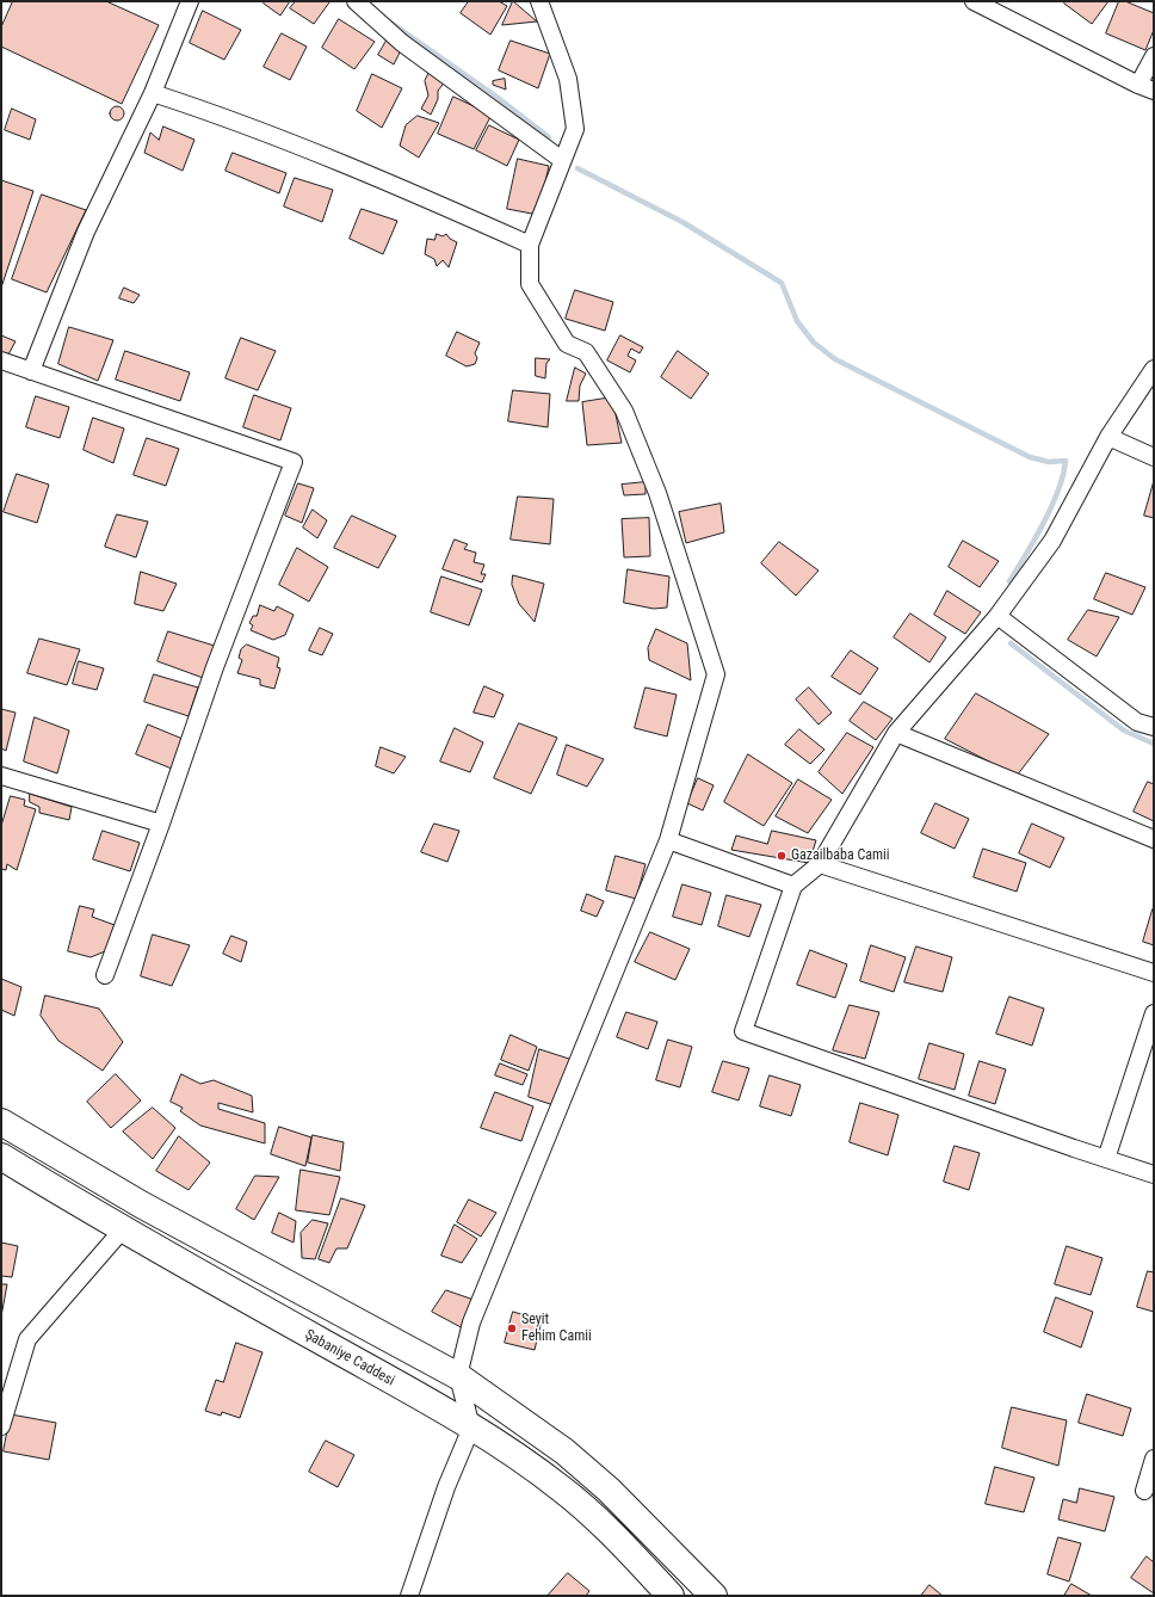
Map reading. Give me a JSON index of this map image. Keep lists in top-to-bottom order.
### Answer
{
  "streets": {
    "highway": ["Şabaniye Caddesi"]
  },
  "places": ["Gazailbaba Camii", "Seyit Fehim Camii"]
}
